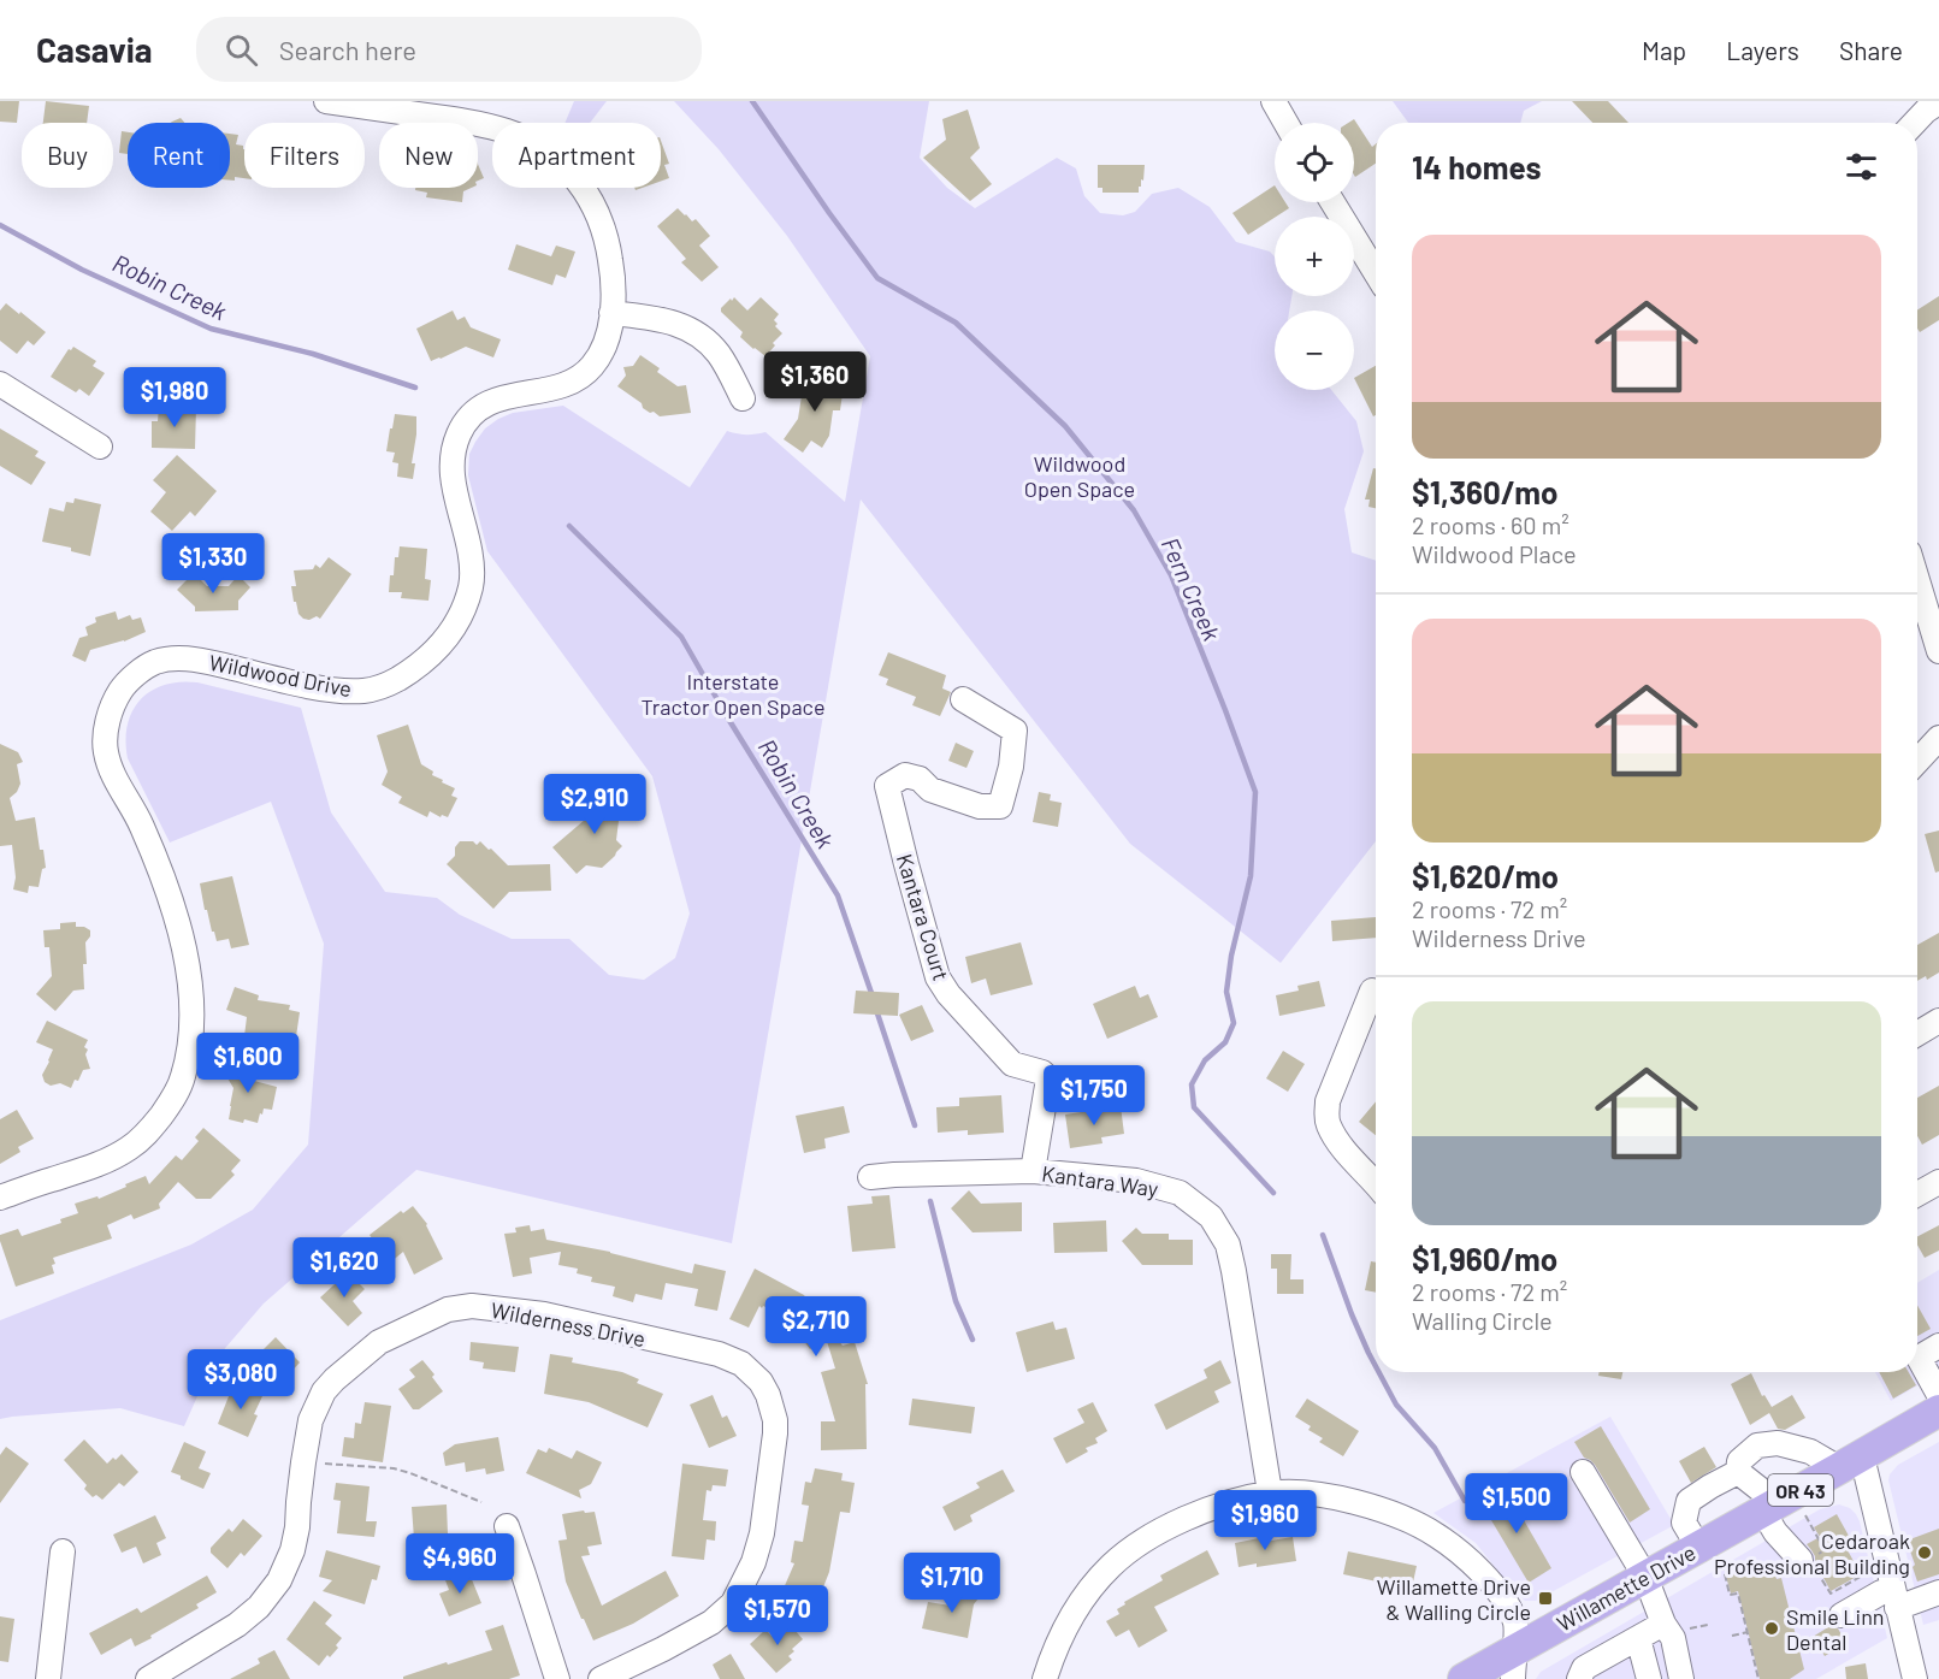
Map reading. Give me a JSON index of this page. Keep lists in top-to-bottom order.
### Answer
{
  "streets": {
    "main road": ["OR 43", "Willamette Drive"],
    "street": [
      "Wildwood Drive",
      "Kantara Court",
      "Kantara Way",
      "Wilderness Drive"
    ]
  },
  "crossings": [
    ["Kantara Court", "Kantara Way"]
  ],
  "water": ["Robin Creek", "Fern Creek"],
  "parks": ["Wildwood Open Space", "Interstate Tractor Open Space"],
  "places": {
    "other": ["Cedaroak Professional Building", "Smile Linn Dental"],
    "transit": ["Willamette Drive & Walling Circle"]
  },
  "page": {
    "header": "Casavia",
    "search": "Search here",
    "nav": ["Map", "Layers", "Share"],
    "map_buttons": ["+", "−"],
    "chip": [
      "Buy",
      "Rent",
      "Filters",
      "New",
      "Apartment"
    ],
    "heading": "14 homes",
    "list": [
      {
        "name": "$1,360/mo",
        "note": "2 rooms · 60 m² · Wildwood Place"
      },
      {
        "name": "$1,620/mo",
        "note": "2 rooms · 72 m² · Wilderness Drive"
      },
      {
        "name": "$1,960/mo",
        "note": "2 rooms · 72 m² · Walling Circle"
      }
    ],
    "price": [
      "$1,360",
      "$1,980",
      "$1,330",
      "$2,910",
      "$1,600",
      "$1,750",
      "$1,620",
      "$2,710",
      "$3,080",
      "$1,500",
      "$1,960",
      "$4,960",
      "$1,710",
      "$1,570"
    ]
  }
}
